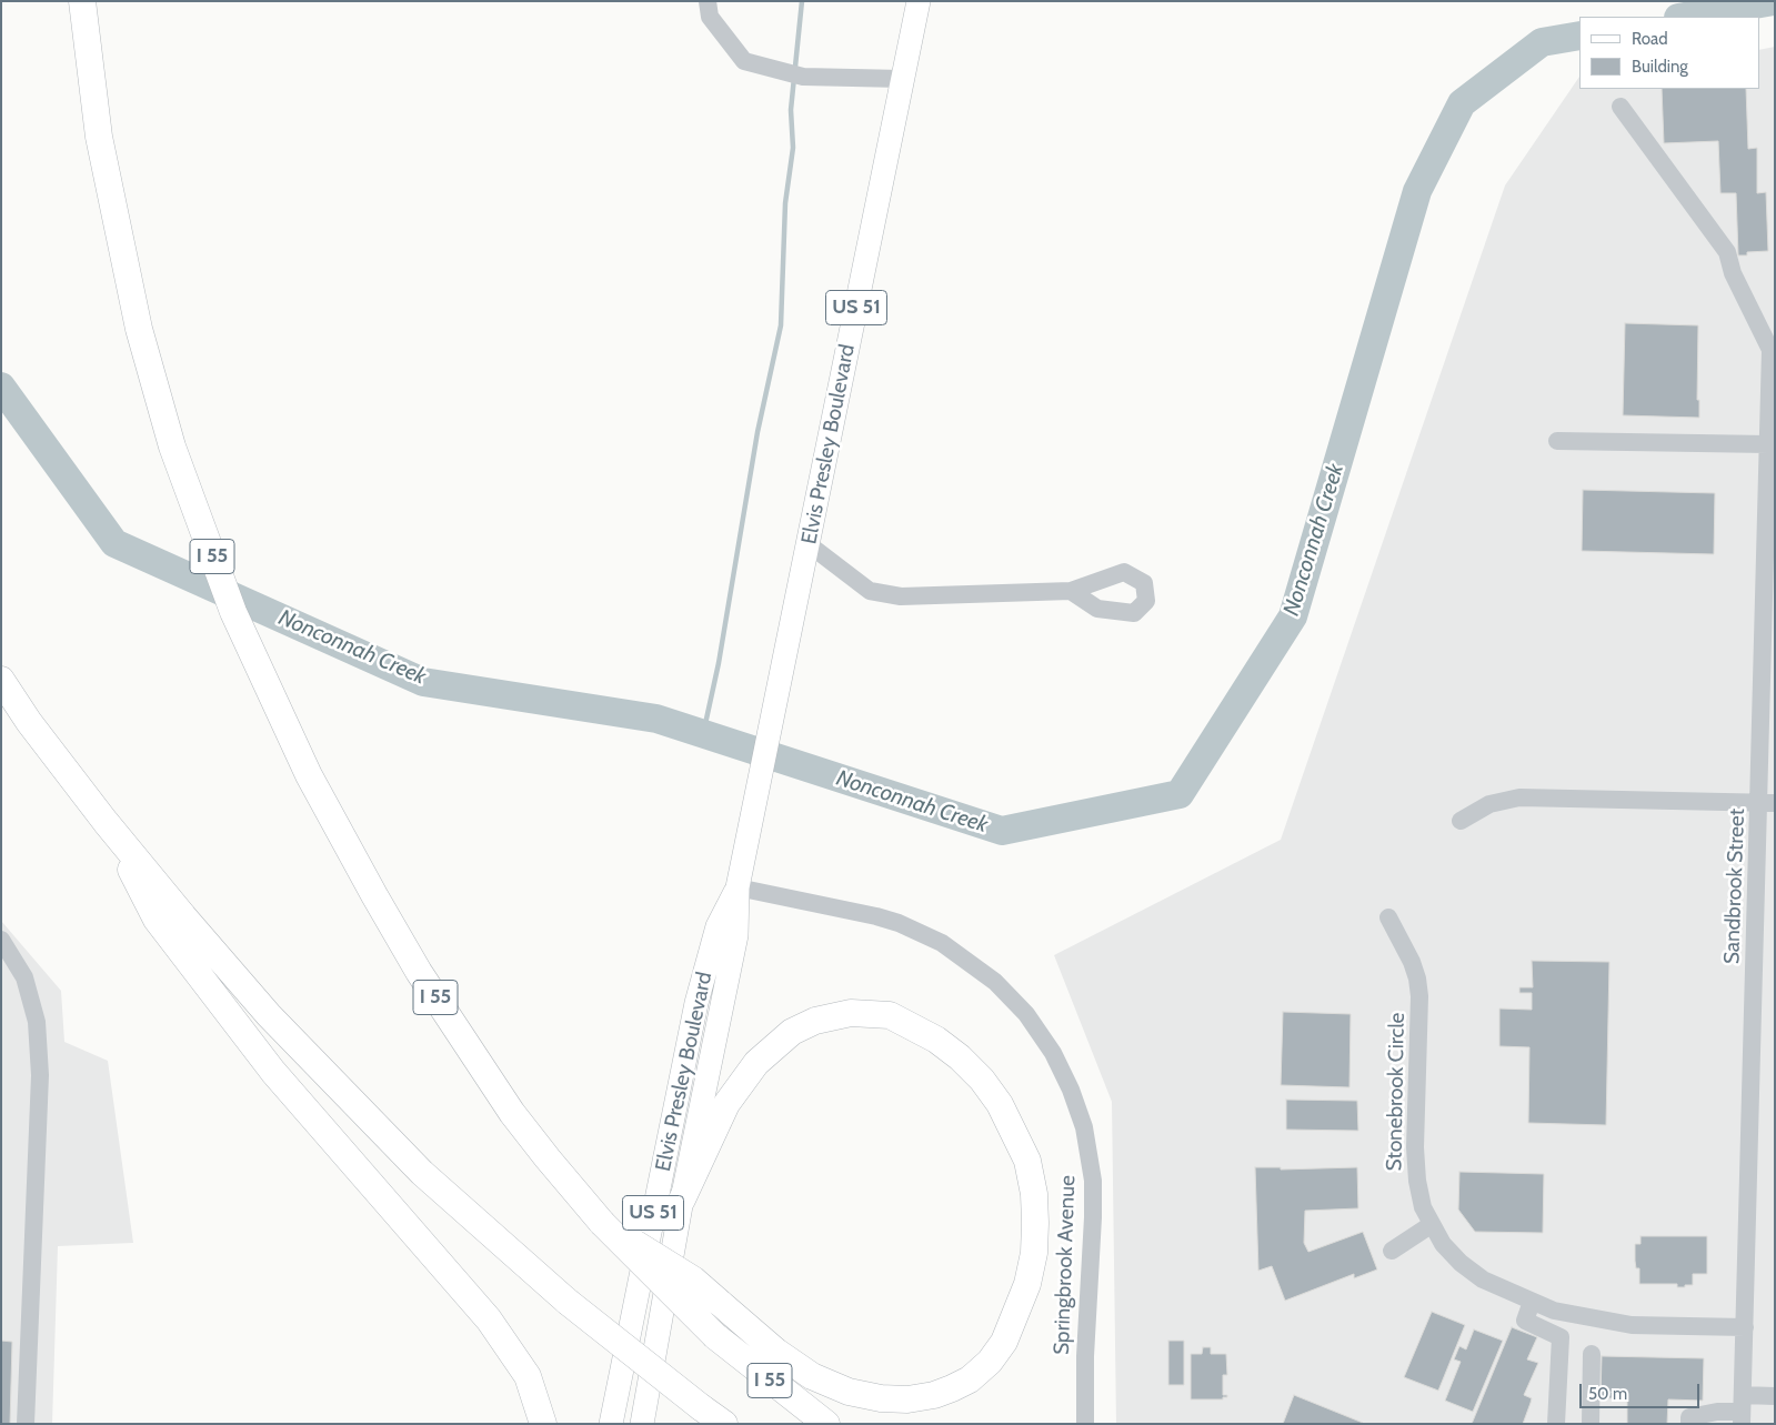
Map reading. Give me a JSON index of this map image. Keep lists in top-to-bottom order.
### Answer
{
  "streets": {
    "highway": ["I 55"],
    "main road": ["US 51", "Elvis Presley Boulevard"],
    "street": ["Sandbrook Street", "Stonebrook Circle", "Springbrook Avenue"]
  },
  "crossings": [
    ["Elvis Presley Boulevard", "Springbrook Avenue"],
    ["Sandbrook Street", "Stonebrook Circle"]
  ],
  "water": ["Nonconnah Creek"],
  "legend": ["Road", "Building"],
  "scale_bar": "50 m"
}
